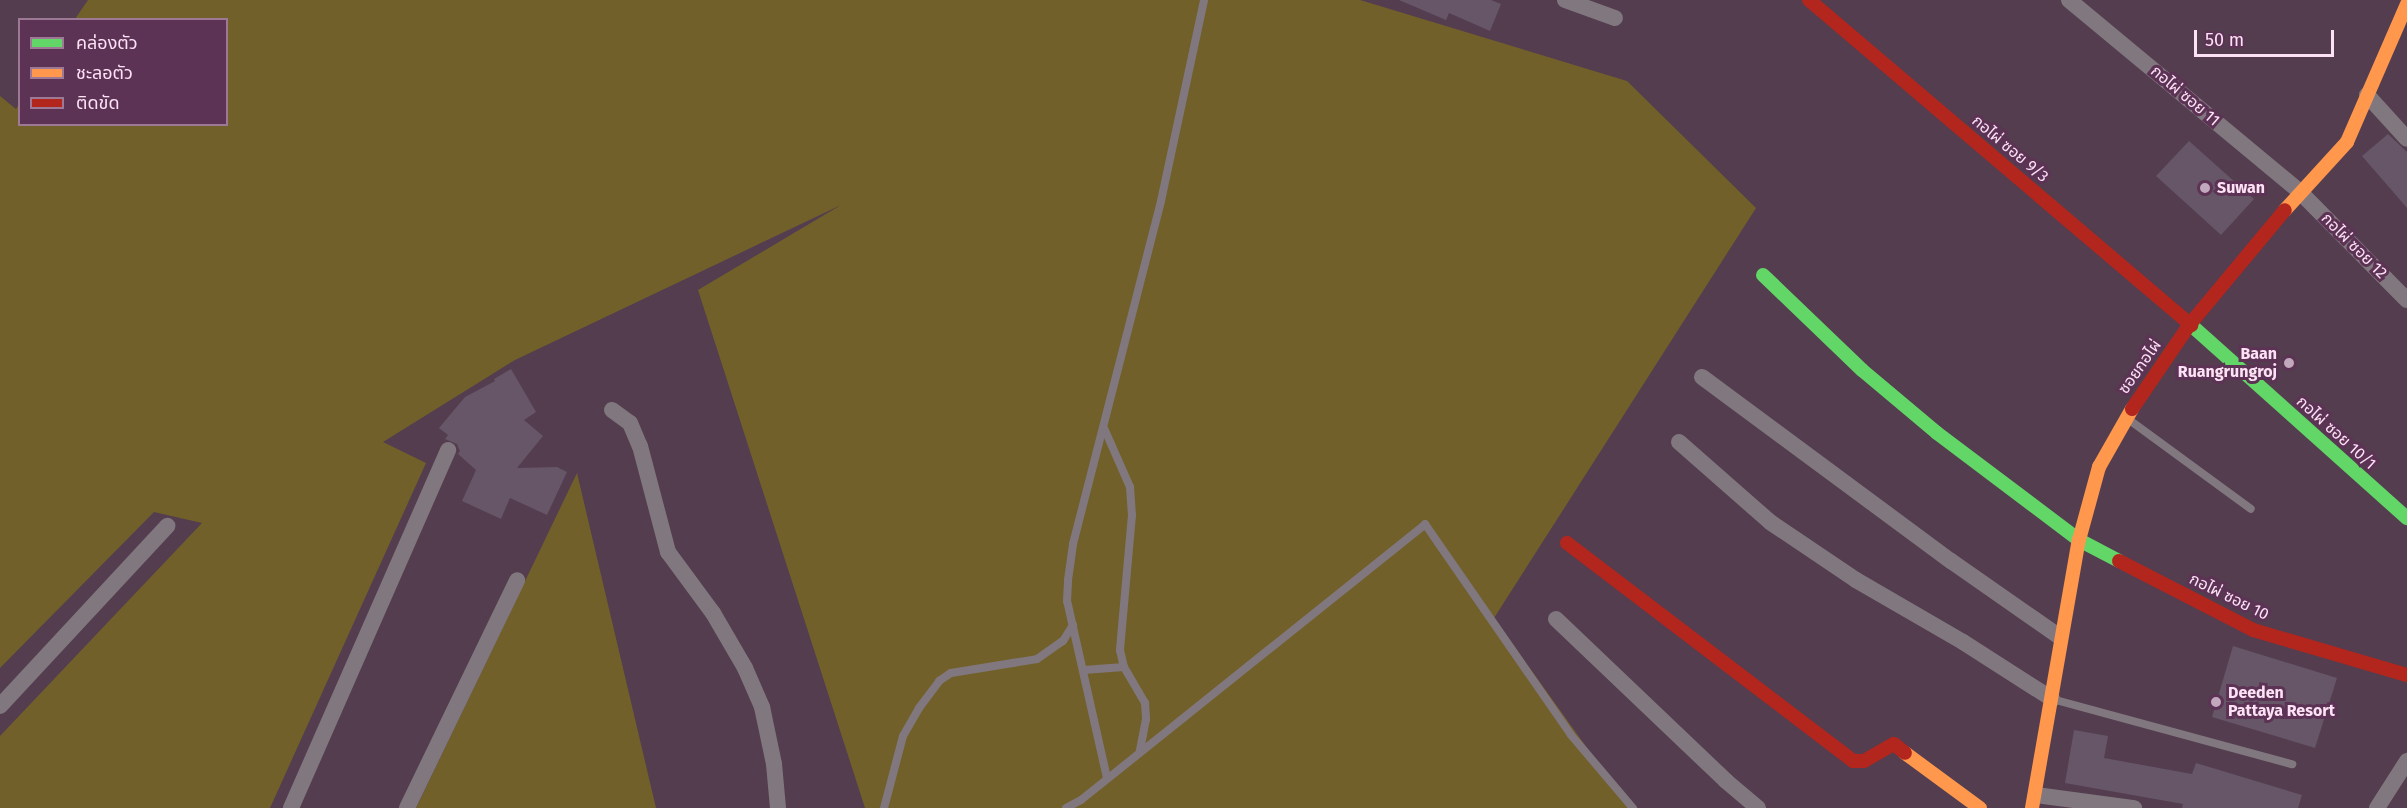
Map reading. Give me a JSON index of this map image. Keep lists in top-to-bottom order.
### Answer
{
  "streets": {
    "street": [
      "กอไผ่ ซอย 11",
      "กอไผ่ ซอย 9/3",
      "กอไผ่ ซอย 12",
      "ซอยกอไผ่",
      "กอไผ่ ซอย 10/1",
      "กอไผ่ ซอย 10"
    ]
  },
  "crossings": [
    ["กอไผ่ ซอย 11", "กอไผ่ ซอย 12"],
    ["กอไผ่ ซอย 11", "ซอยกอไผ่"],
    ["กอไผ่ ซอย 9/3", "ซอยกอไผ่"],
    ["กอไผ่ ซอย 9/3", "กอไผ่ ซอย 10/1"],
    ["กอไผ่ ซอย 12", "ซอยกอไผ่"],
    ["ซอยกอไผ่", "กอไผ่ ซอย 10/1"],
    ["ซอยกอไผ่", "กอไผ่ ซอย 10"]
  ],
  "places": ["Suwan", "Baan Ruangrungroj", "Deeden Pattaya Resort"],
  "legend": ["คล่องตัว", "ชะลอตัว", "ติดขัด"],
  "scale_bar": "50 m"
}
